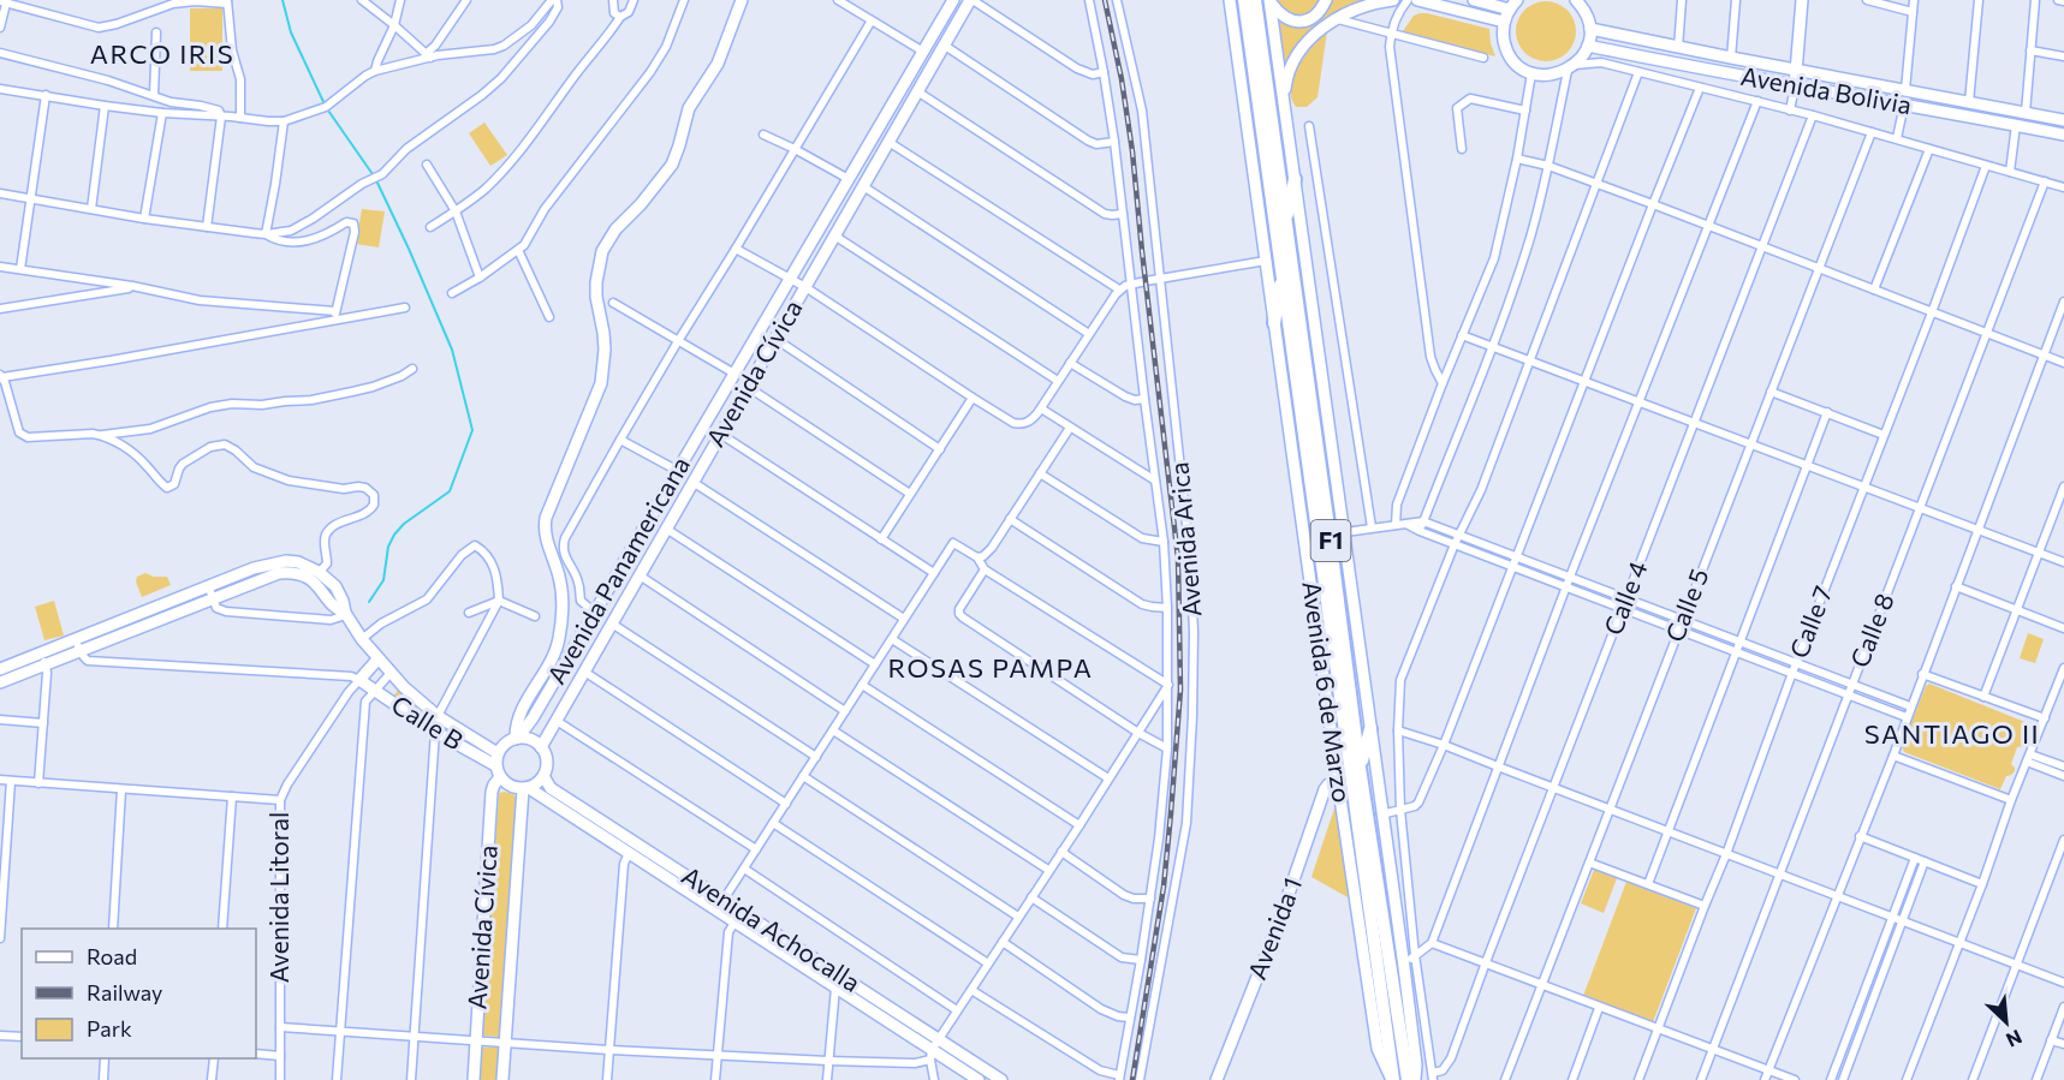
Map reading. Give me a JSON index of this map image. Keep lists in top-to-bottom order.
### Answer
{
  "streets": {
    "highway": ["F1", "Avenida 6 de Marzo"],
    "main road": [
      "Avenida Bolivia",
      "Avenida Cívica",
      "Avenida Panamericana",
      "Calle B",
      "Avenida Litoral",
      "Avenida 1",
      "Avenida Achocalla"
    ],
    "street": [
      "Avenida Arica",
      "Calle 4",
      "Calle 5",
      "Calle 7",
      "Calle 8"
    ]
  },
  "crossings": [
    ["Avenida Cívica", "Avenida Panamericana"],
    ["Avenida Cívica", "Calle B"],
    ["Avenida Cívica", "Avenida Achocalla"],
    ["Avenida Panamericana", "Calle B"],
    ["Avenida Panamericana", "Avenida Achocalla"],
    ["Avenida 6 de Marzo", "Avenida 1"],
    ["Calle B", "Avenida Litoral"],
    ["Calle B", "Avenida Achocalla"]
  ],
  "districts": ["ARCO IRIS", "ROSAS PAMPA", "SANTIAGO II"],
  "legend": ["Road", "Railway", "Park"],
  "north": "bottom right"
}
